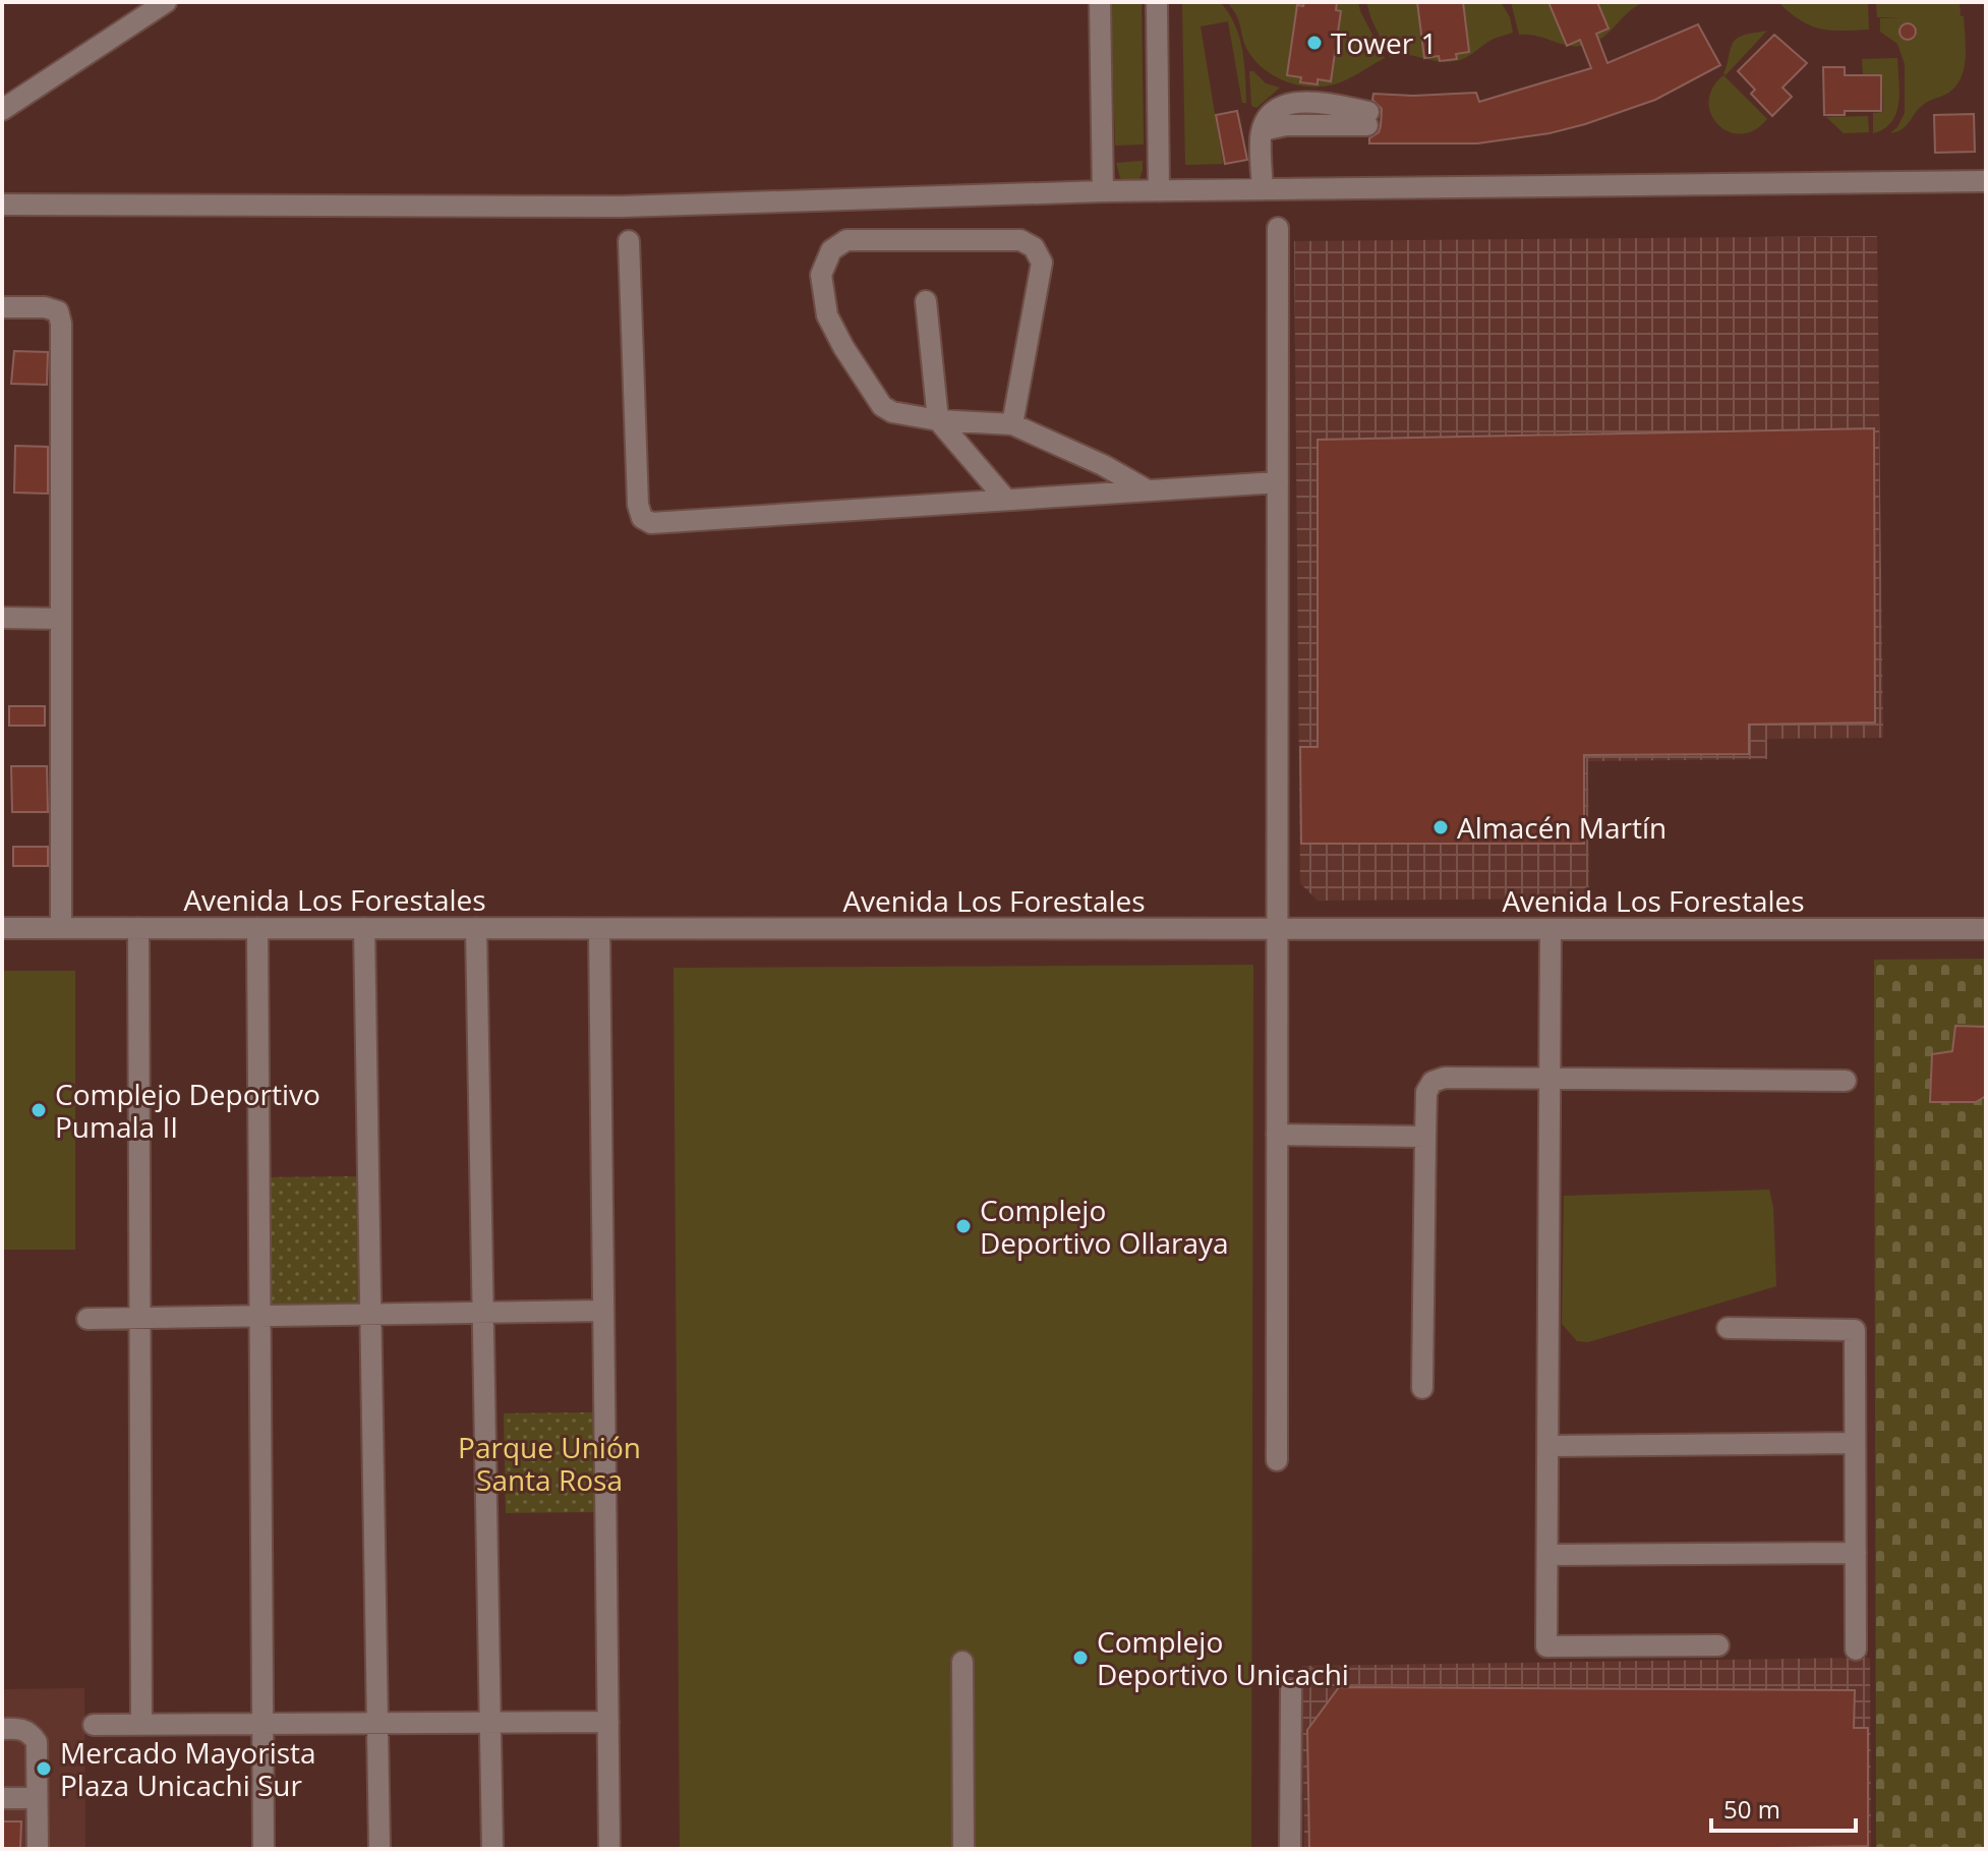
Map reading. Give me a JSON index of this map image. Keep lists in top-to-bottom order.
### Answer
{
  "streets": {
    "street": ["Avenida Los Forestales"]
  },
  "parks": ["Parque Unión Santa Rosa"],
  "places": [
    "Tower 1",
    "Almacén Martín",
    "Complejo Deportivo Pumala II",
    "Complejo Deportivo Ollaraya",
    "Complejo Deportivo Unicachi",
    "Mercado Mayorista Plaza Unicachi Sur"
  ],
  "scale_bar": "50 m"
}
